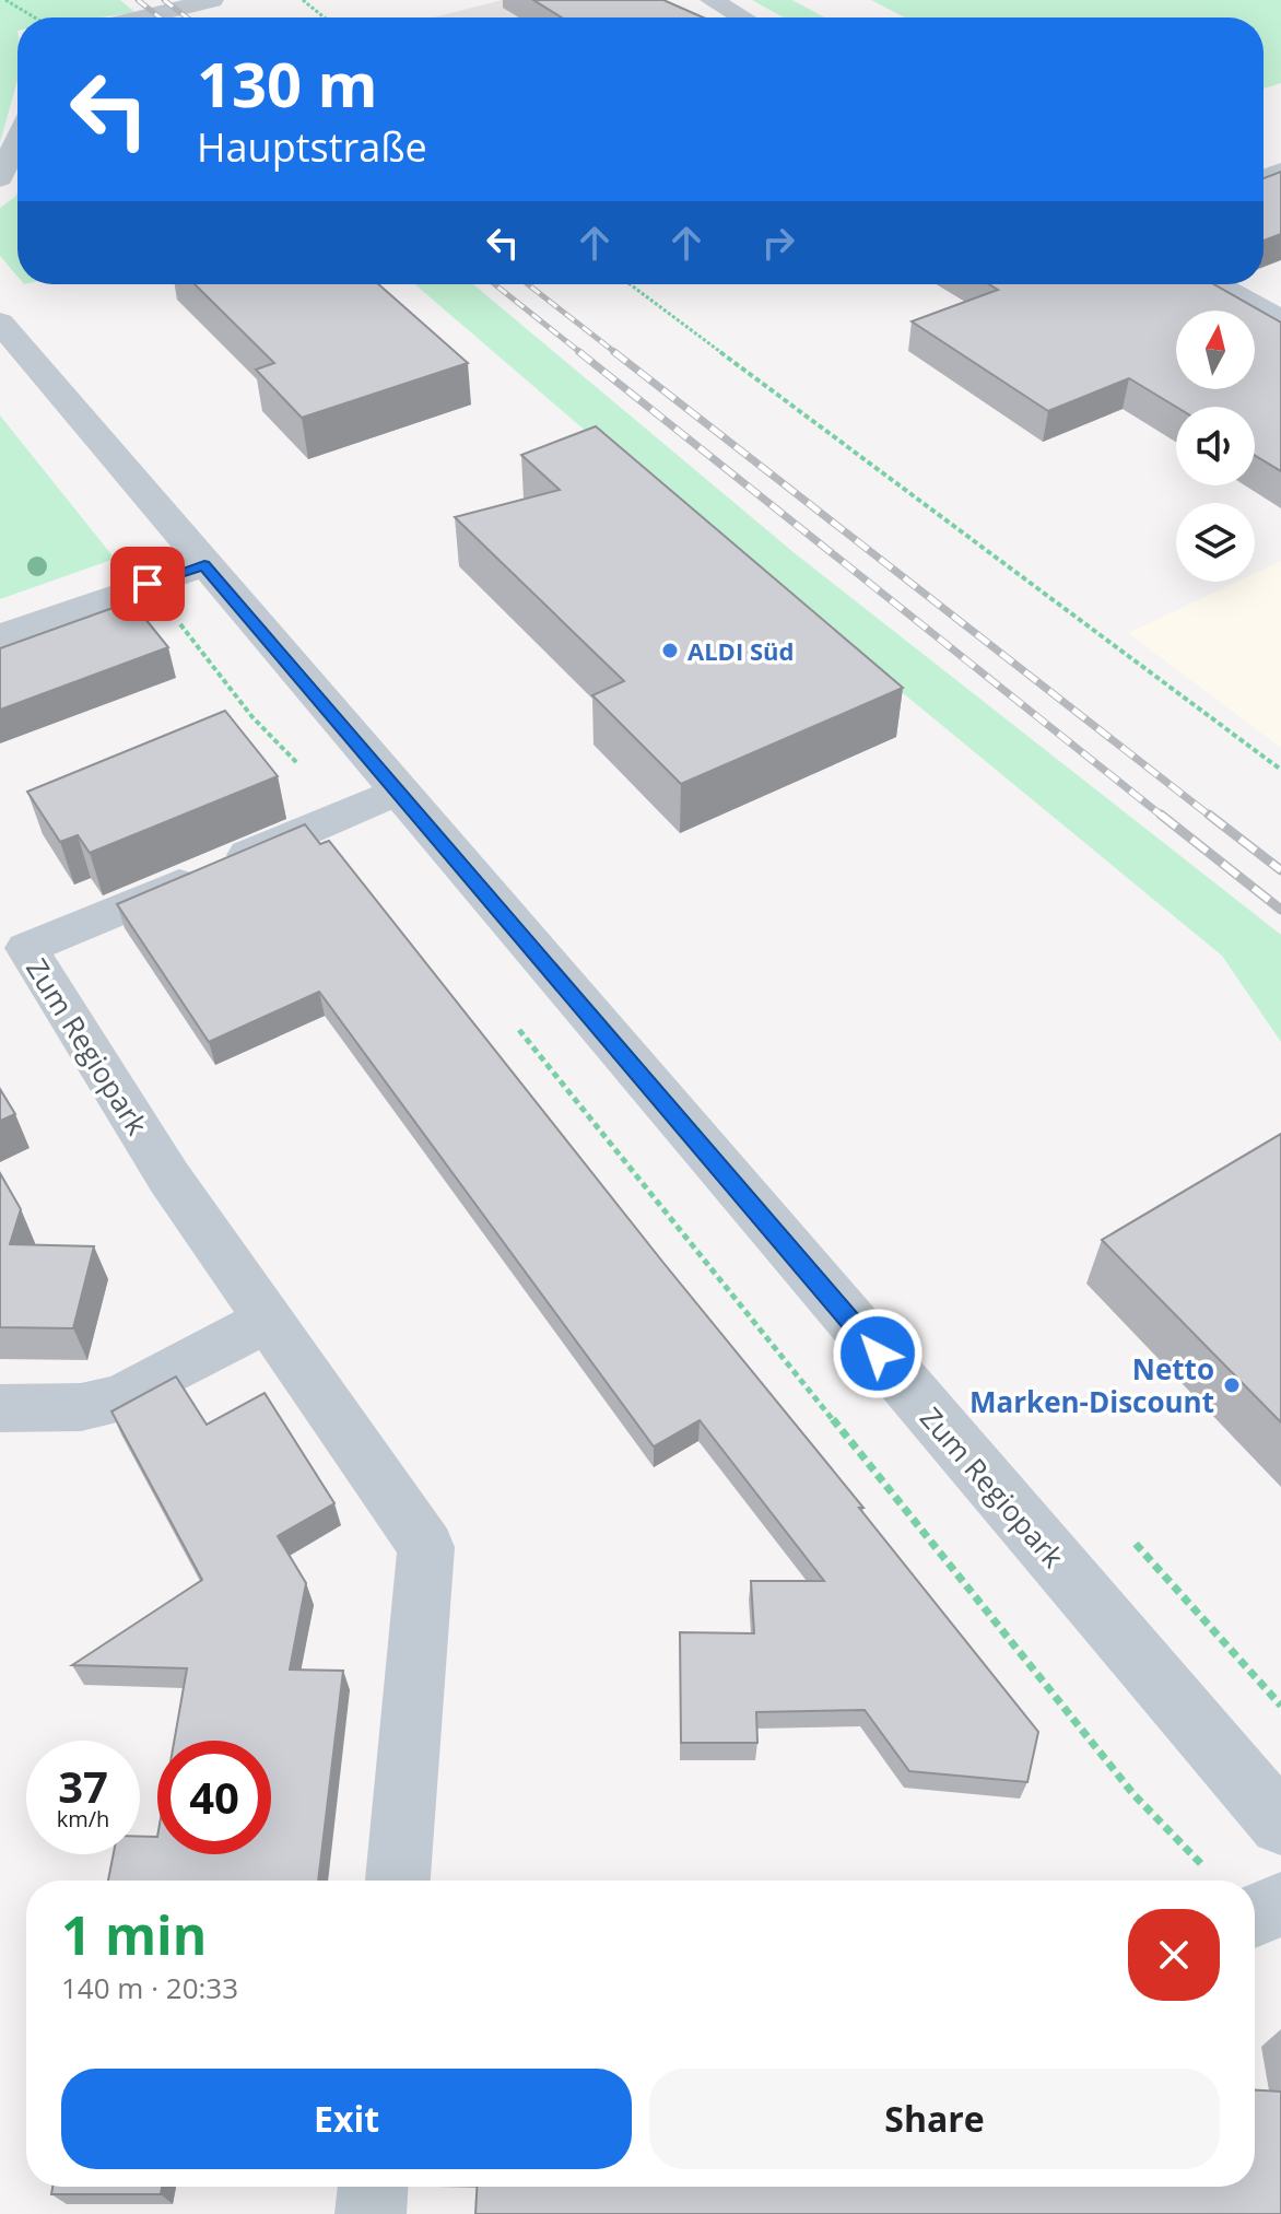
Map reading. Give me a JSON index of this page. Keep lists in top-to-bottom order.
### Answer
{
  "streets": {
    "street": ["Zum Regiopark"]
  },
  "places": ["ALDI Süd", "Netto Marken-Discount"],
  "north": "top",
  "page": {
    "turn": ["130 m", "Hauptstraße"],
    "speed": "37 km/h",
    "limit": "40",
    "heading": ["1 min", "140 m · 20:33"],
    "buttons": ["Exit", "Share"]
  }
}
